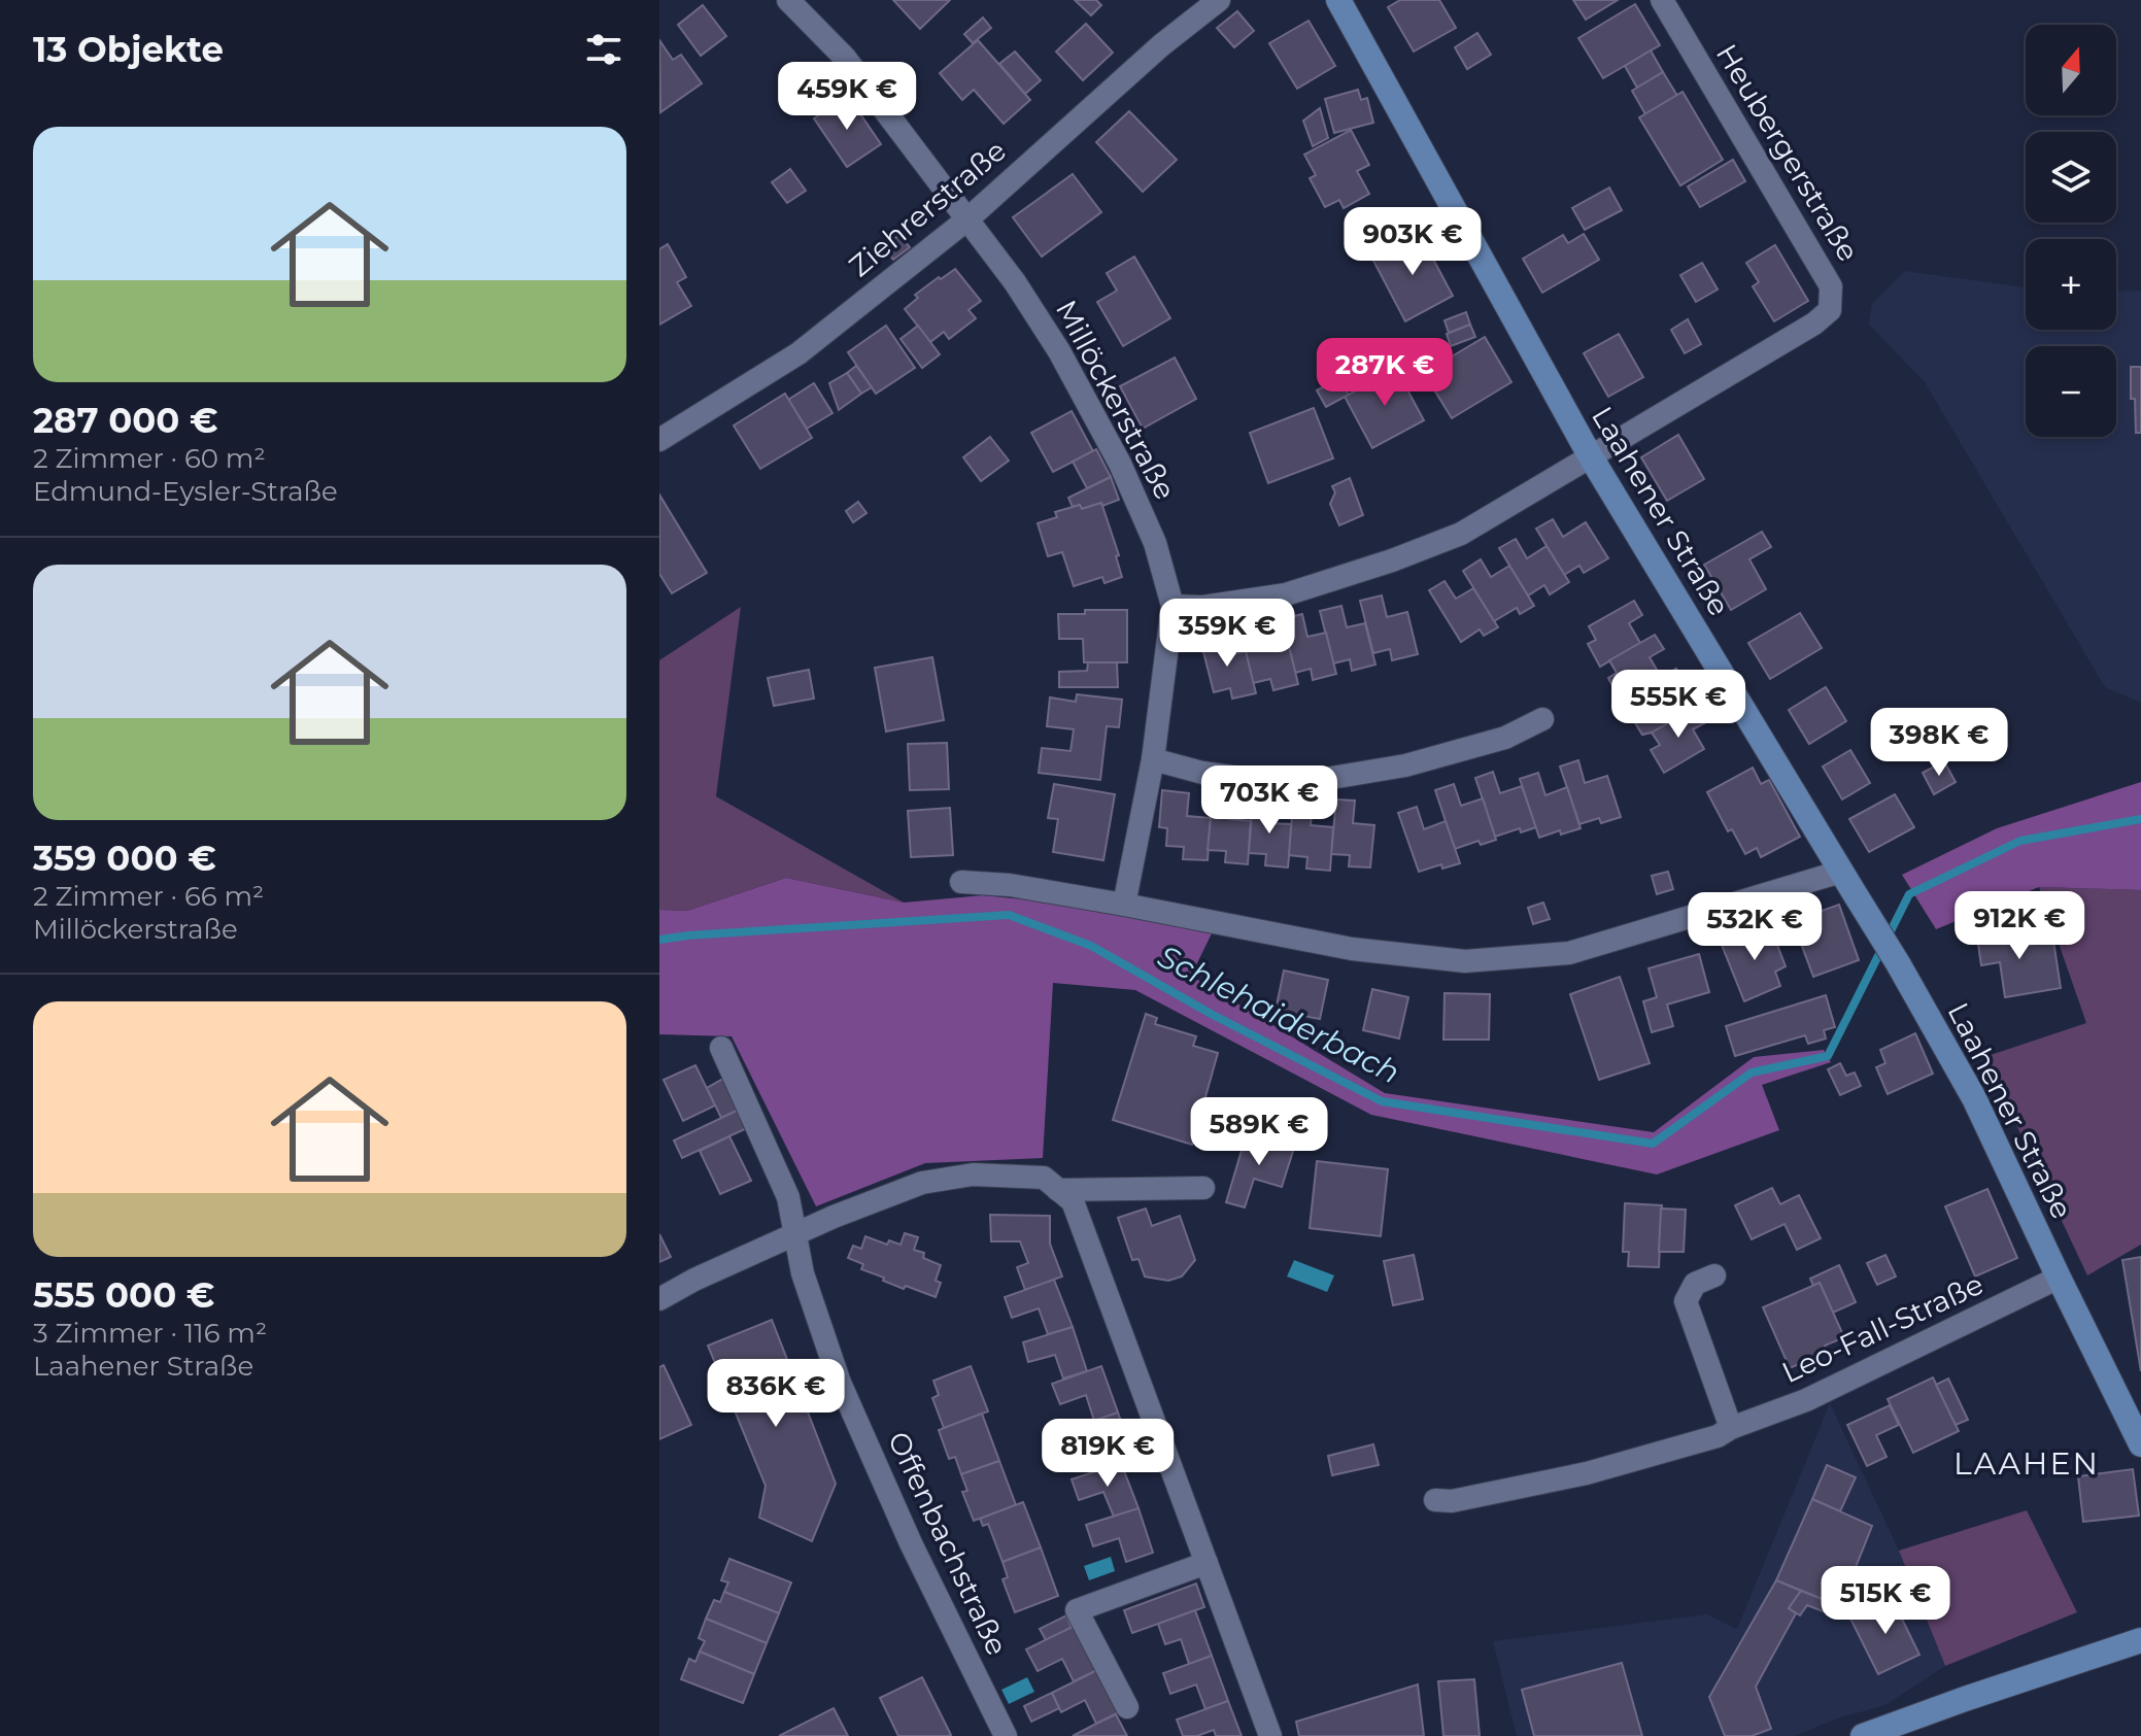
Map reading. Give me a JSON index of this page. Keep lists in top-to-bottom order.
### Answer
{
  "streets": {
    "street": [
      "Heubergerstraße",
      "Ziehrerstraße",
      "Millöckerstraße",
      "Laahener Straße",
      "Leo-Fall-Straße",
      "Offenbachstraße"
    ]
  },
  "crossings": [
    ["Heubergerstraße", "Laahener Straße"],
    ["Ziehrerstraße", "Millöckerstraße"],
    ["Laahener Straße", "Leo-Fall-Straße"]
  ],
  "districts": ["LAAHEN"],
  "water": ["Schlehaiderbach"],
  "north": "top",
  "page": {
    "heading": "13 Objekte",
    "map_buttons": ["+", "−"],
    "price": [
      "459K €",
      "903K €",
      "287K €",
      "359K €",
      "555K €",
      "398K €",
      "703K €",
      "912K €",
      "532K €",
      "589K €",
      "836K €",
      "819K €",
      "515K €"
    ],
    "list": [
      {
        "name": "287 000 €",
        "note": "2 Zimmer · 60 m² · Edmund-Eysler-Straße"
      },
      {
        "name": "359 000 €",
        "note": "2 Zimmer · 66 m² · Millöckerstraße"
      },
      {
        "name": "555 000 €",
        "note": "3 Zimmer · 116 m² · Laahener Straße"
      }
    ]
  }
}
